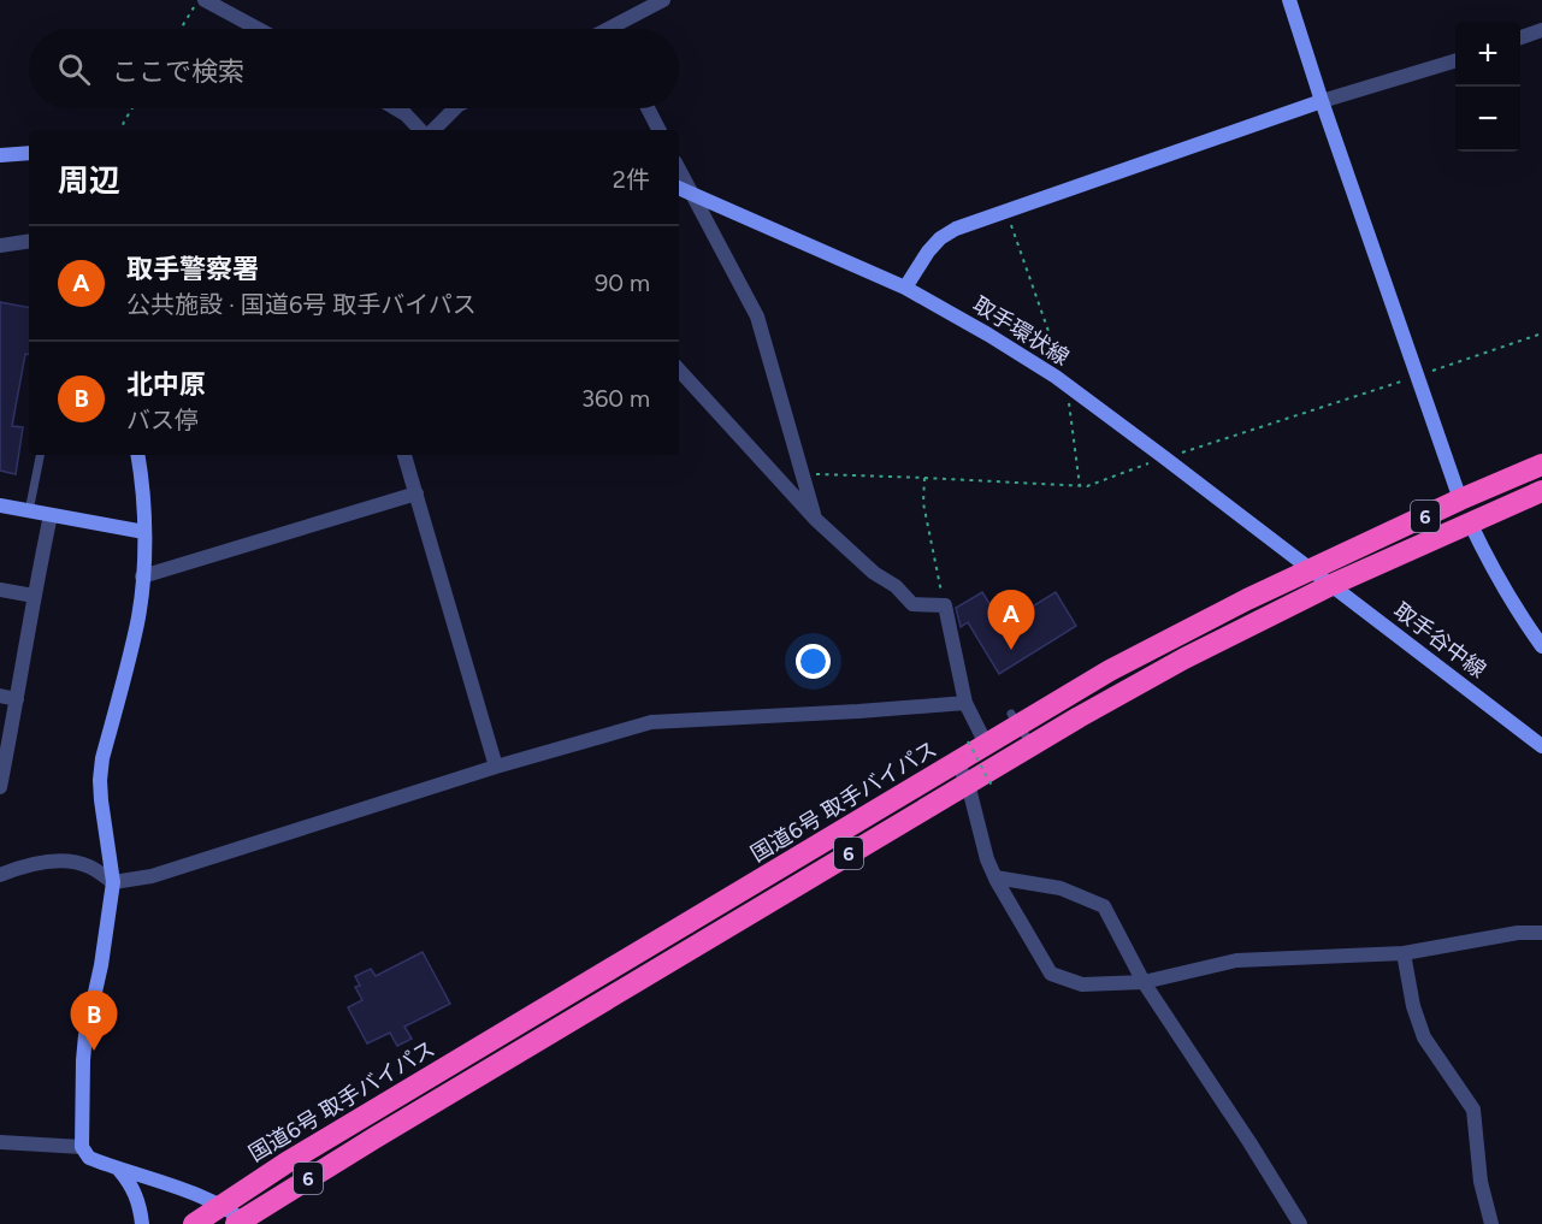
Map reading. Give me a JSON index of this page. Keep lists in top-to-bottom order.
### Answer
{
  "streets": {
    "highway": ["6", "国道6号 取手バイパス"],
    "street": ["取手環状線", "取手谷中線"]
  },
  "crossings": [
    ["取手環状線", "取手谷中線"],
    ["取手環状線", "国道6号 取手バイパス"],
    ["6", "取手谷中線"],
    ["取手谷中線", "国道6号 取手バイパス"]
  ],
  "page": {
    "map_buttons": ["+", "−"],
    "search": "ここで検索",
    "heading": ["周辺", "2件"],
    "list": [
      {
        "mark": "A",
        "name": "取手警察署",
        "note": "公共施設 · 国道6号 取手バイパス",
        "value": "90 m"
      },
      {
        "mark": "B",
        "name": "北中原",
        "note": "バス停",
        "value": "360 m"
      }
    ],
    "pins": ["A", "B"]
  }
}
